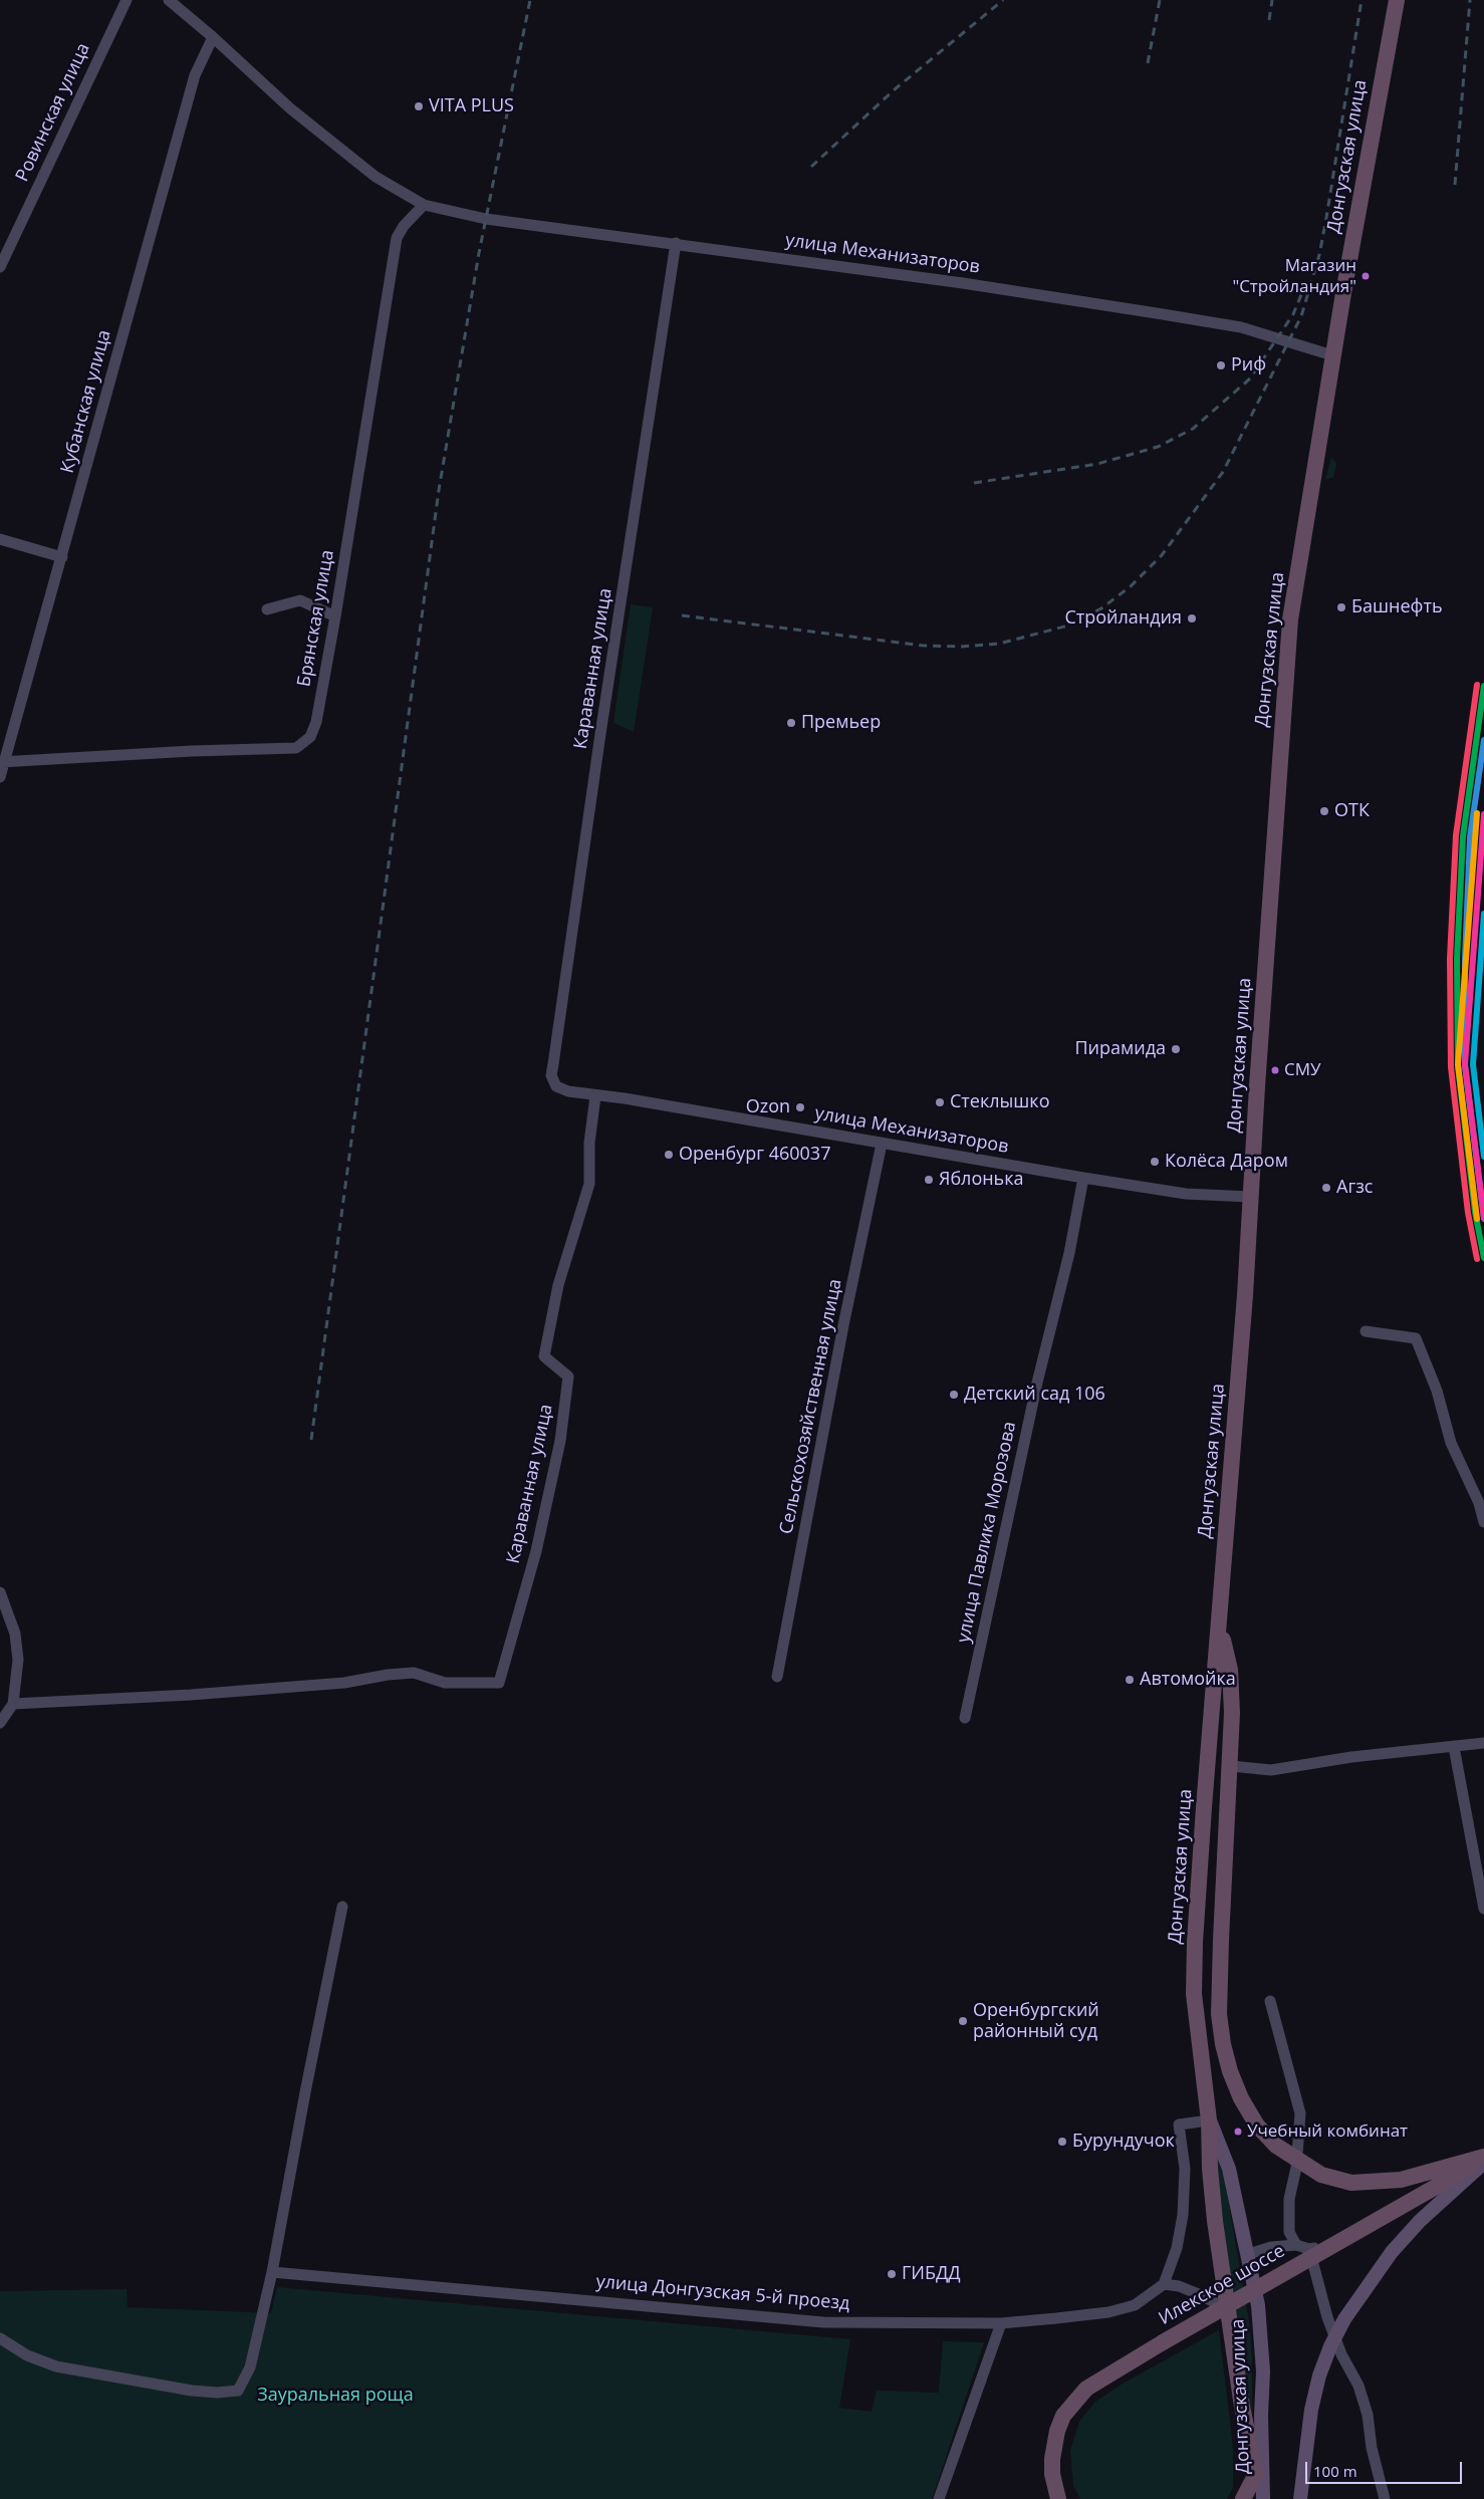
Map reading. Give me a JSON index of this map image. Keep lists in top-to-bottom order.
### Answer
{
  "streets": {
    "highway": ["Донгузская улица", "Илекское шоссе"],
    "street": [
      "Ровинская улица",
      "улица Механизаторов",
      "Кубанская улица",
      "Брянская улица",
      "Караванная улица",
      "Сельскохозяйственная улица",
      "улица Павлика Морозова",
      "улица Донгузская 5-й проезд"
    ]
  },
  "crossings": [
    ["Донгузская улица", "улица Механизаторов"],
    ["улица Механизаторов", "Кубанская улица"],
    ["улица Механизаторов", "Брянская улица"],
    ["улица Механизаторов", "Караванная улица"],
    ["улица Механизаторов", "Сельскохозяйственная улица"],
    ["улица Механизаторов", "улица Павлика Морозова"],
    ["Кубанская улица", "Брянская улица"]
  ],
  "parks": ["Зауральная роща"],
  "places": [
    "VITA PLUS",
    "Магазин \"Стройландия\"",
    "Риф",
    "Башнефть",
    "Стройландия",
    "Премьер",
    "ОТК",
    "Пирамида",
    "СМУ",
    "Стеклышко",
    "Ozon",
    "Оренбург 460037",
    "Колёса Даром",
    "Яблонька",
    "Агзс",
    "Детский сад 106",
    "Автомойка",
    "Оренбургский районный суд",
    "Учебный комбинат",
    "Бурундучок",
    "ГИБДД"
  ],
  "scale_bar": "100 m"
}
